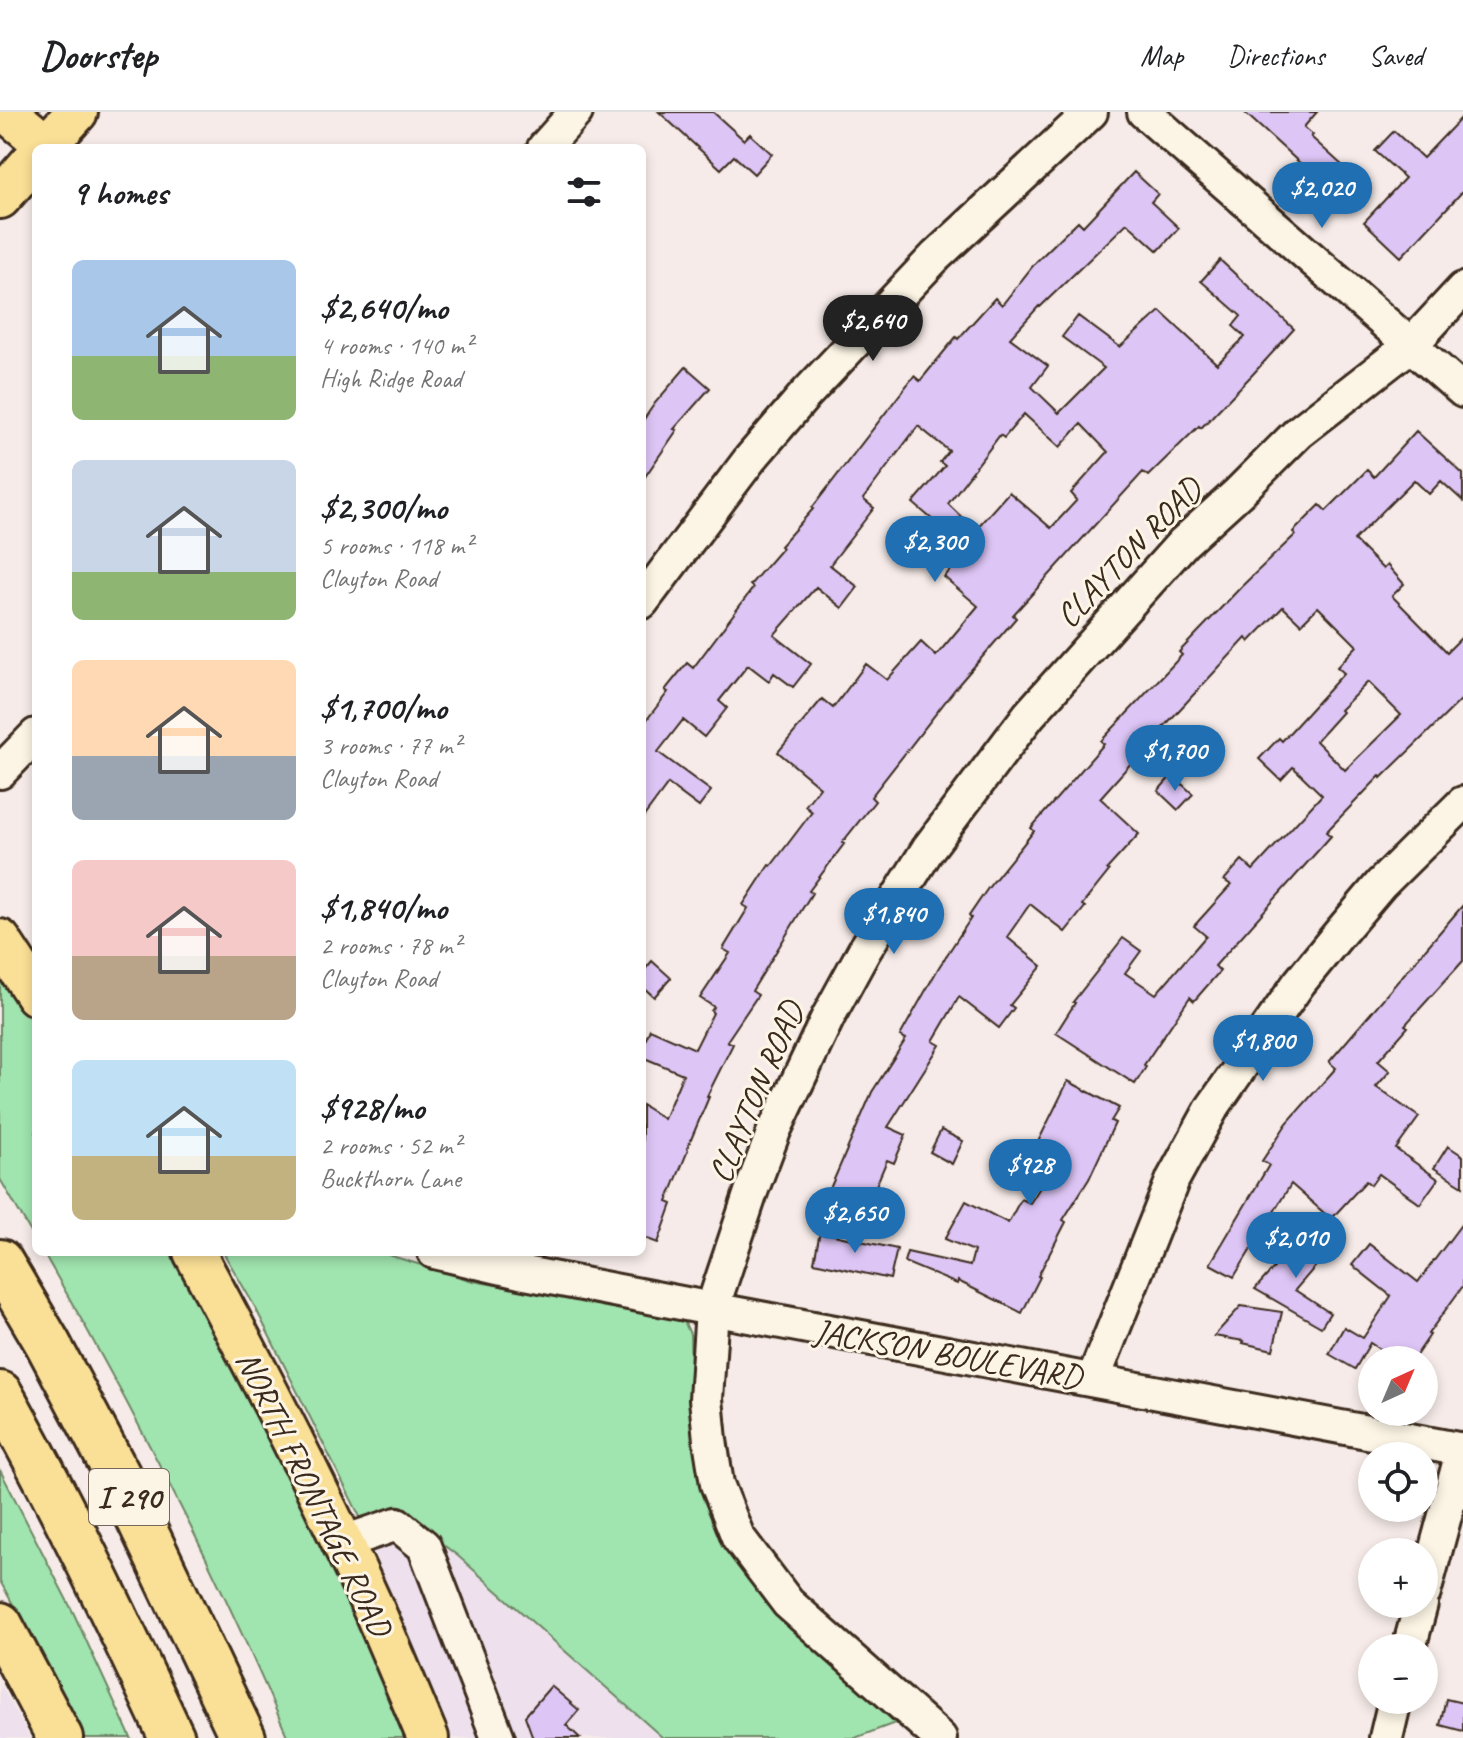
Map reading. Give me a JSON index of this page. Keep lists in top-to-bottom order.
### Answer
{
  "streets": {
    "highway": ["I 290"],
    "main road": ["NORTH FRONTAGE ROAD"],
    "street": ["CLAYTON ROAD", "JACKSON BOULEVARD"]
  },
  "crossings": [
    ["CLAYTON ROAD", "JACKSON BOULEVARD"]
  ],
  "north": "top right",
  "page": {
    "header": "Doorstep",
    "nav": ["Map", "Directions", "Saved"],
    "heading": "9 homes",
    "price": [
      "$2,020",
      "$2,640",
      "$2,300",
      "$1,700",
      "$1,840",
      "$1,800",
      "$928",
      "$2,650",
      "$2,010"
    ],
    "list": [
      {
        "name": "$2,640/mo",
        "note": "4 rooms · 140 m² · High Ridge Road"
      },
      {
        "name": "$2,300/mo",
        "note": "5 rooms · 118 m² · Clayton Road"
      },
      {
        "name": "$1,700/mo",
        "note": "3 rooms · 77 m² · Clayton Road"
      },
      {
        "name": "$1,840/mo",
        "note": "2 rooms · 78 m² · Clayton Road"
      },
      {
        "name": "$928/mo",
        "note": "2 rooms · 52 m² · Buckthorn Lane"
      }
    ],
    "map_buttons": ["+", "−"]
  }
}
